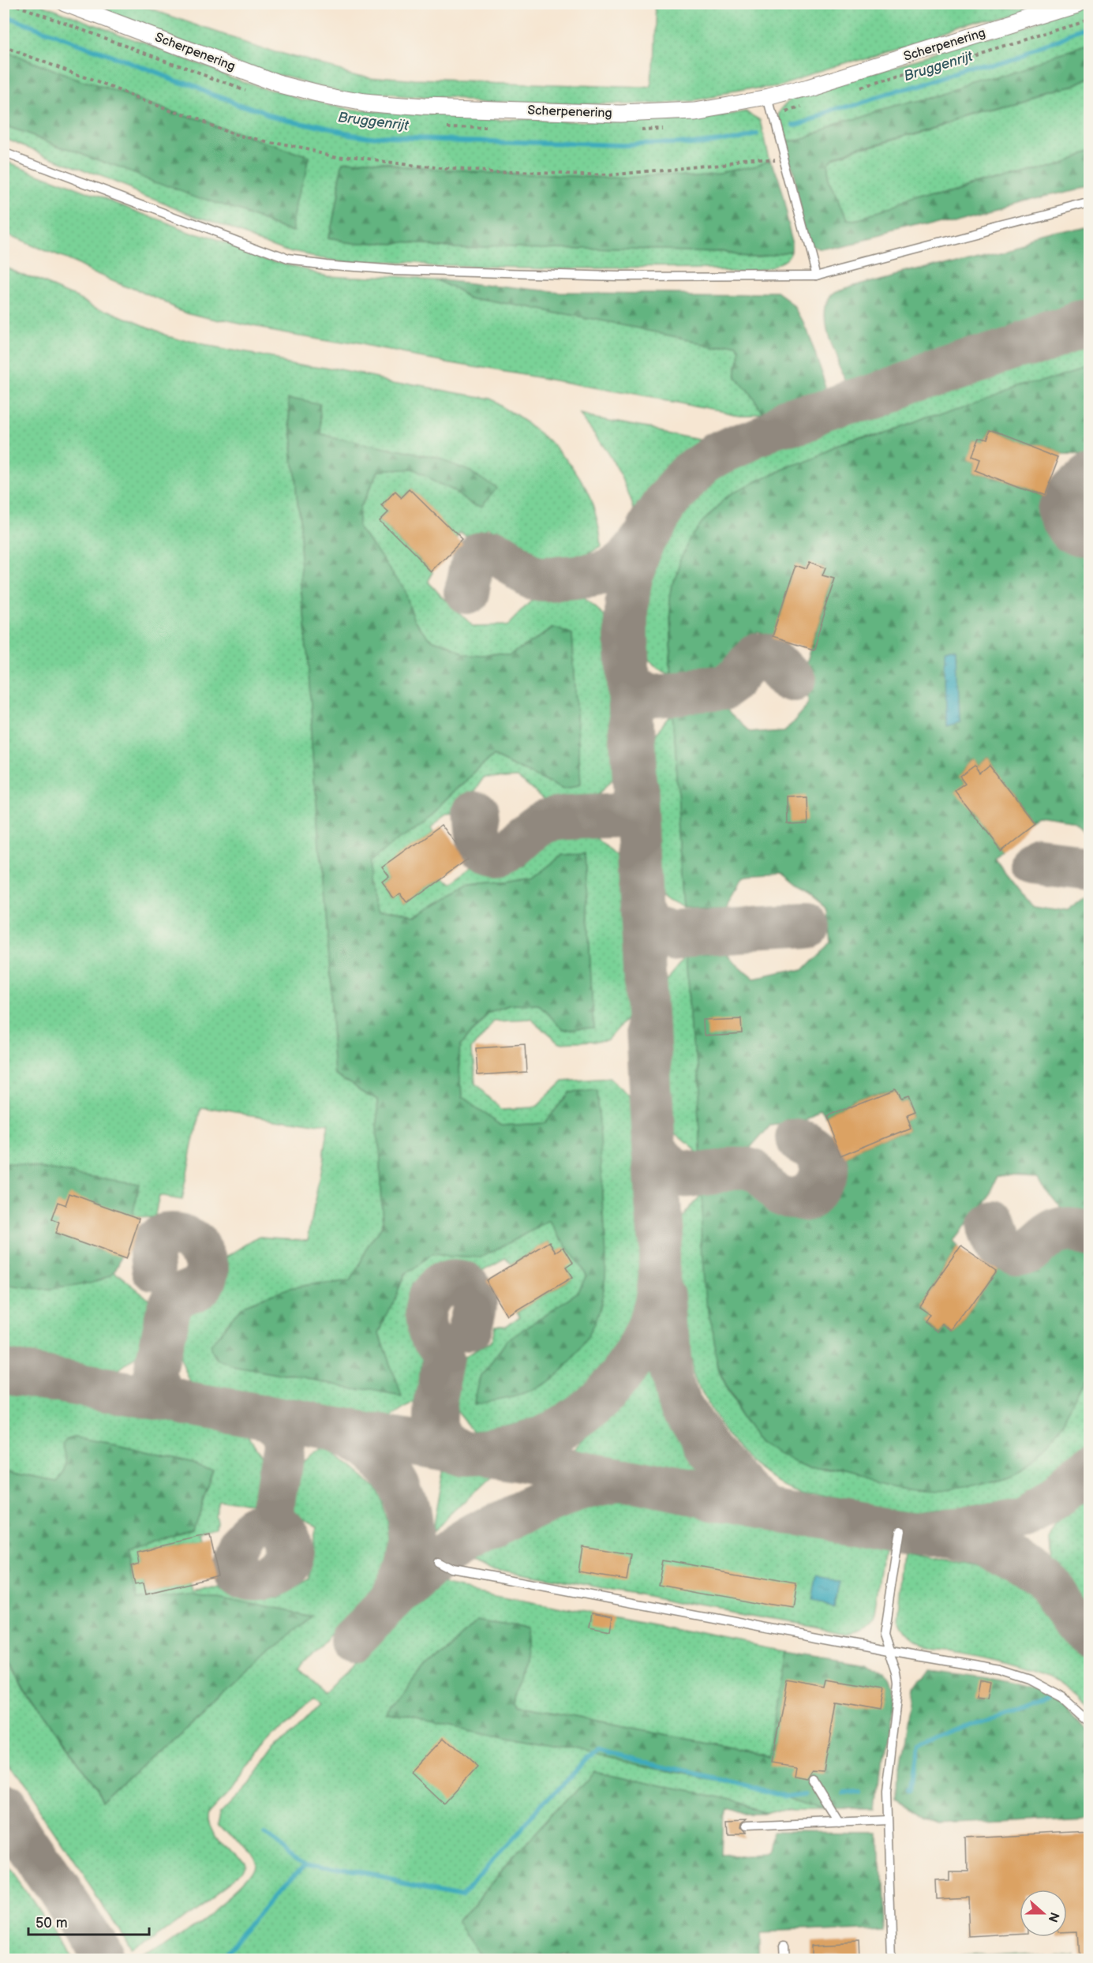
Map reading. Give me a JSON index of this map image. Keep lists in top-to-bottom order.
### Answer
{
  "streets": {
    "street": ["Scherpenering"]
  },
  "water": ["Bruggenrijt"],
  "scale_bar": "50 m",
  "north": "right"
}
